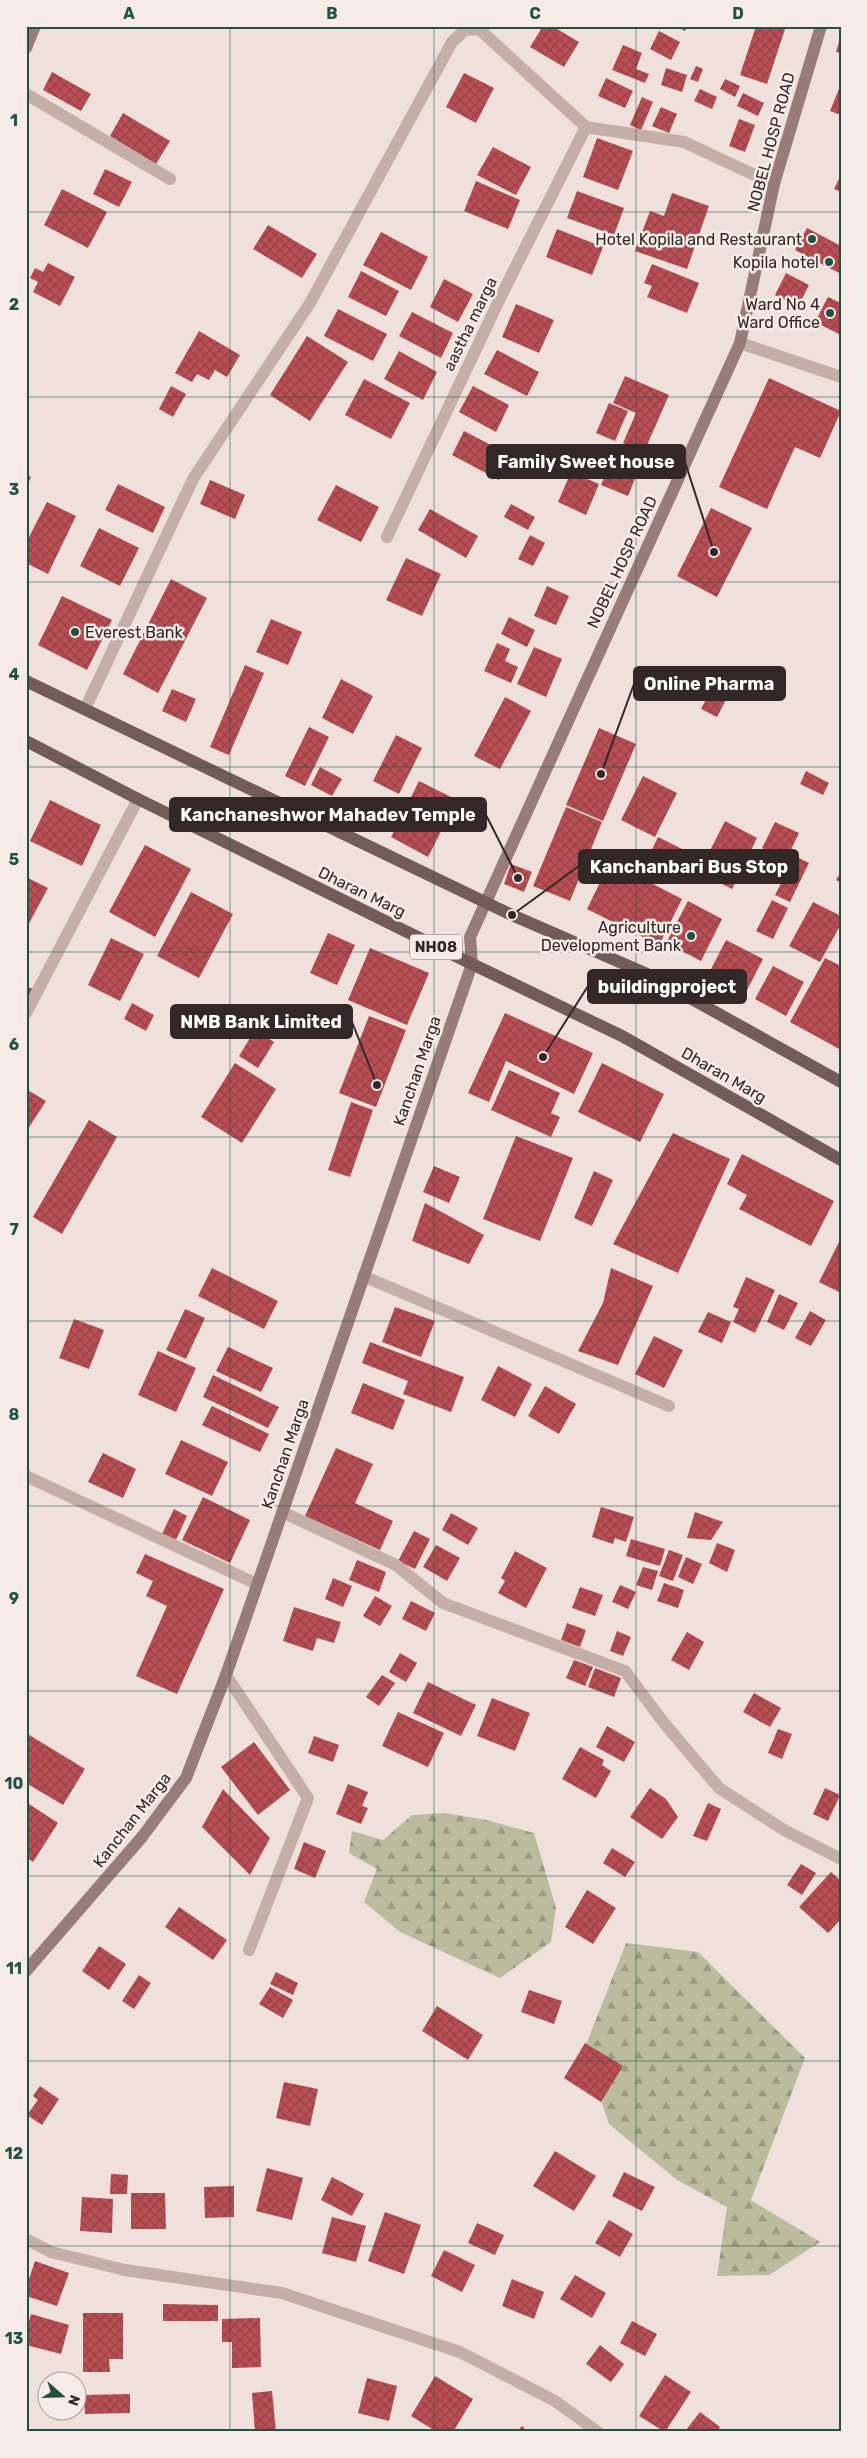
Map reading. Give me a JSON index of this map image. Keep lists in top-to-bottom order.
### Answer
{
  "streets": {
    "main road": [
      "NOBEL HOSP ROAD",
      "Dharan Marg",
      "NH08",
      "Kanchan Marga"
    ],
    "street": ["aastha marga"]
  },
  "crossings": [
    ["NOBEL HOSP ROAD", "Kanchan Marga"],
    ["Dharan Marg", "Kanchan Marga"]
  ],
  "places": [
    "Hotel Kopila and Restaurant",
    "Kopila hotel",
    "Ward No 4 Ward Office",
    "Family Sweet house",
    "Everest Bank",
    "Online Pharma",
    "Kanchaneshwor Mahadev Temple",
    "Kanchanbari Bus Stop",
    "Agriculture Development Bank",
    "buildingproject",
    "NMB Bank Limited"
  ],
  "north": "right",
  "grid": {
    "columns": [
      "A",
      "B",
      "C",
      "D"
    ],
    "rows": [
      "1",
      "2",
      "3",
      "4",
      "5",
      "6",
      "7",
      "8",
      "9",
      "10",
      "11",
      "12",
      "13"
    ]
  }
}
